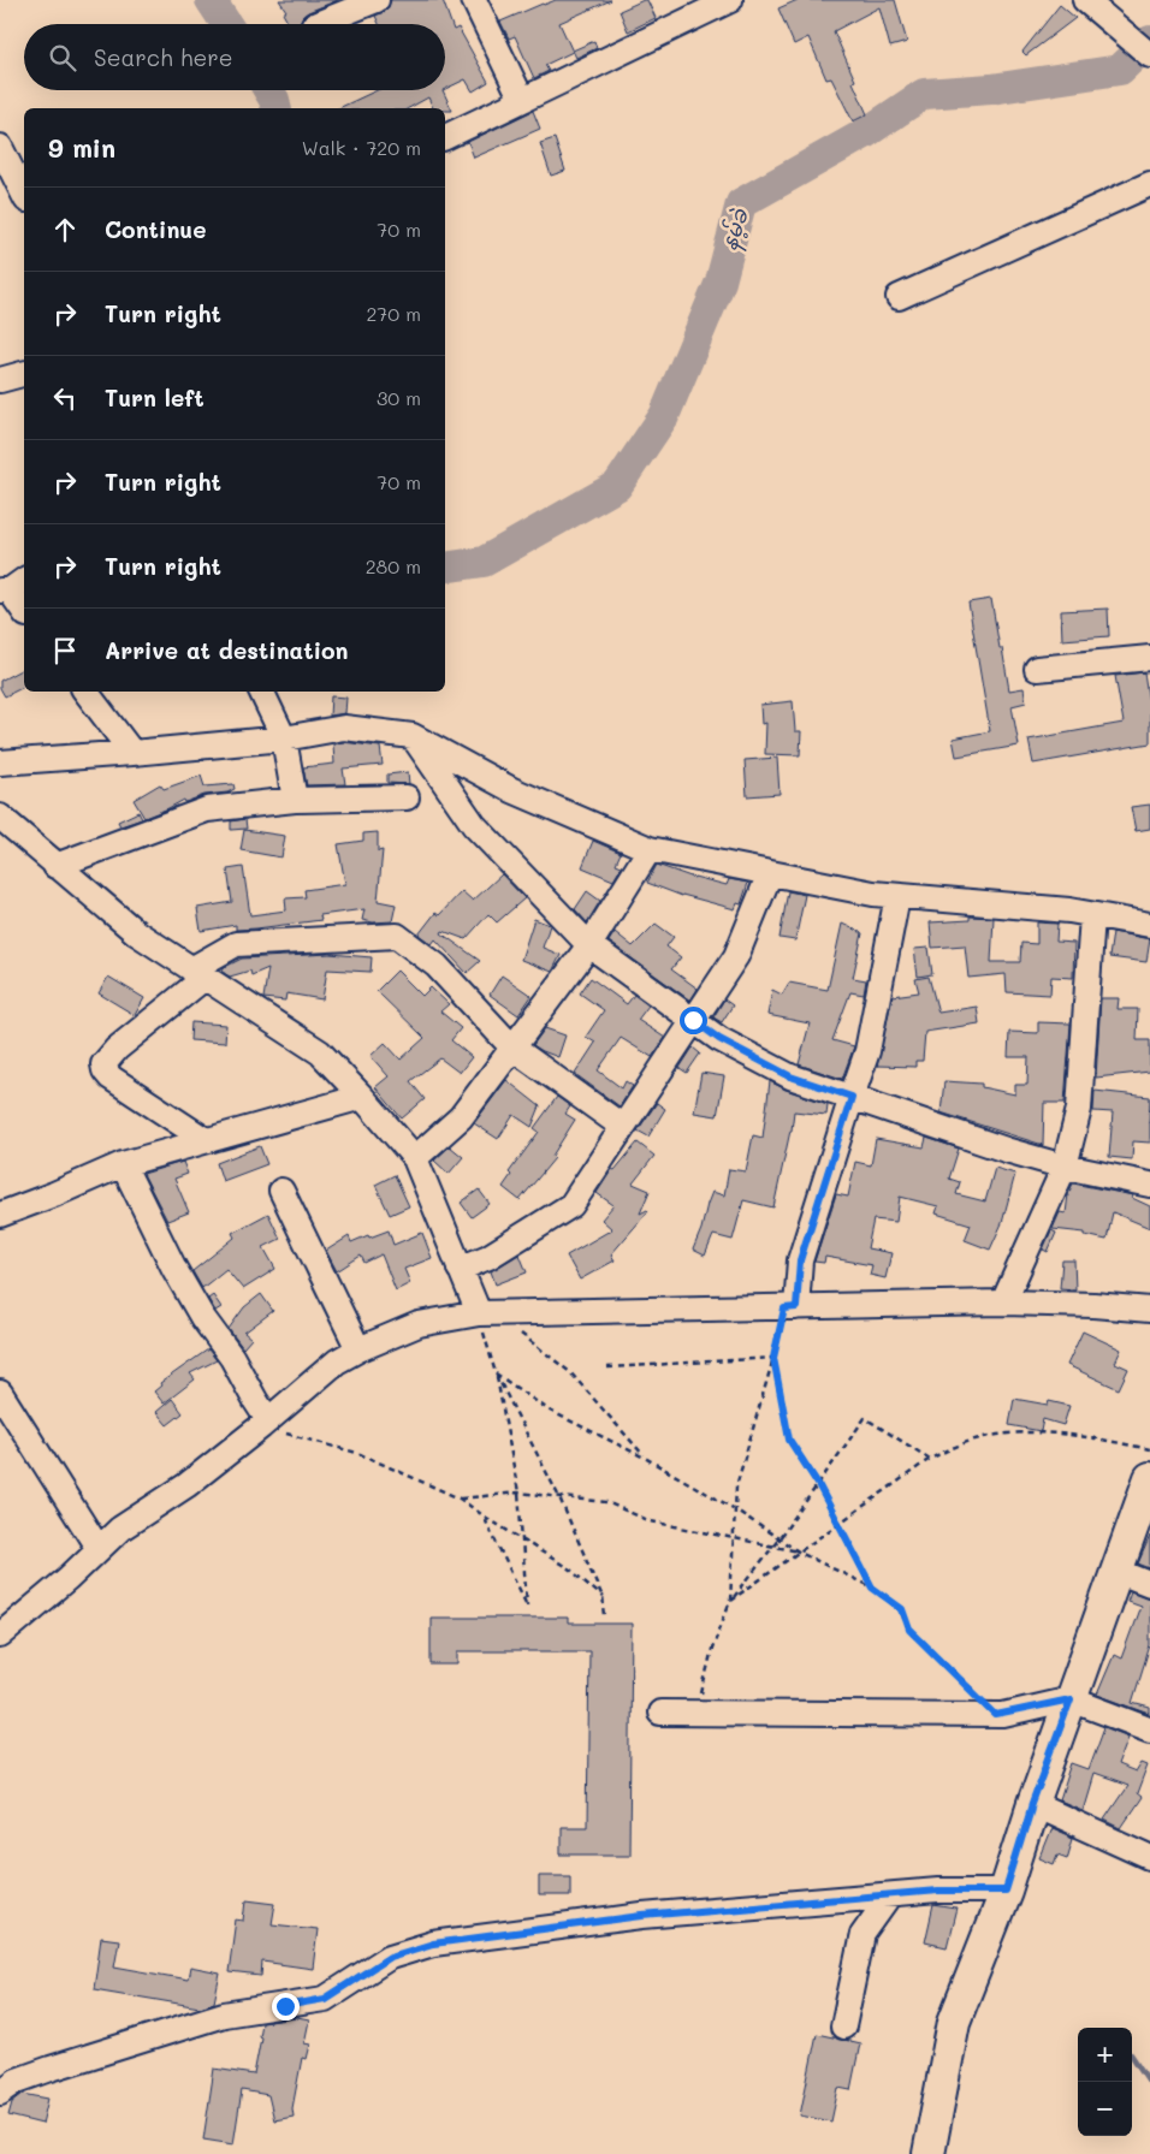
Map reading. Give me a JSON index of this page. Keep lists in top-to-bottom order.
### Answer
{
  "water": ["နမ့်ခဲ"],
  "page": {
    "search": "Search here",
    "heading": ["9 min", "Walk · 720 m"],
    "list": [
      ["Continue", "70 m"],
      ["Turn right", "270 m"],
      ["Turn left", "30 m"],
      ["Turn right", "70 m"],
      ["Turn right", "280 m"],
      "Arrive at destination"
    ],
    "map_buttons": ["+", "−"]
  }
}
